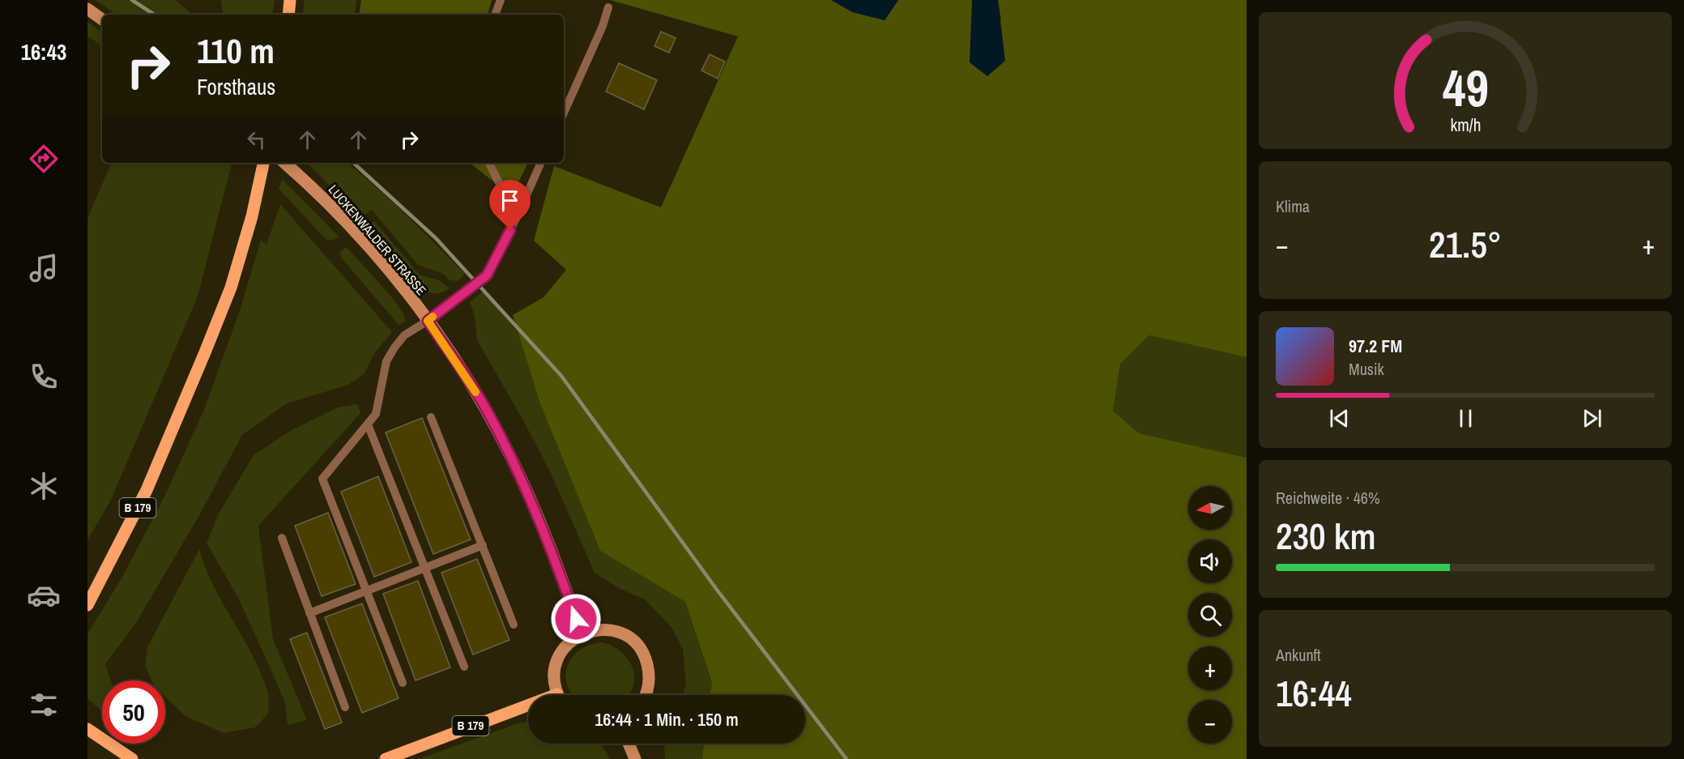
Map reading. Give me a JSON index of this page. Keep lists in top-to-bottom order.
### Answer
{
  "streets": {
    "main road": ["LUCKENWALDER STRASSE", "B 179"]
  },
  "north": "left",
  "page": {
    "tabs": "16:43",
    "turn": ["110 m", "Forsthaus"],
    "tile": [
      "Klima",
      ["Reichweite · 46%", "230 km"],
      ["Ankunft", "16:44"]
    ],
    "heat": ["−", "21.5°", "+"],
    "song": ["97.2 FM", "Musik"],
    "map_buttons": ["+", "−"],
    "limit": "50",
    "trip": "16:44 · 1 Min. · 150 m",
    "gauge": ["49", "km/h"]
  }
}
